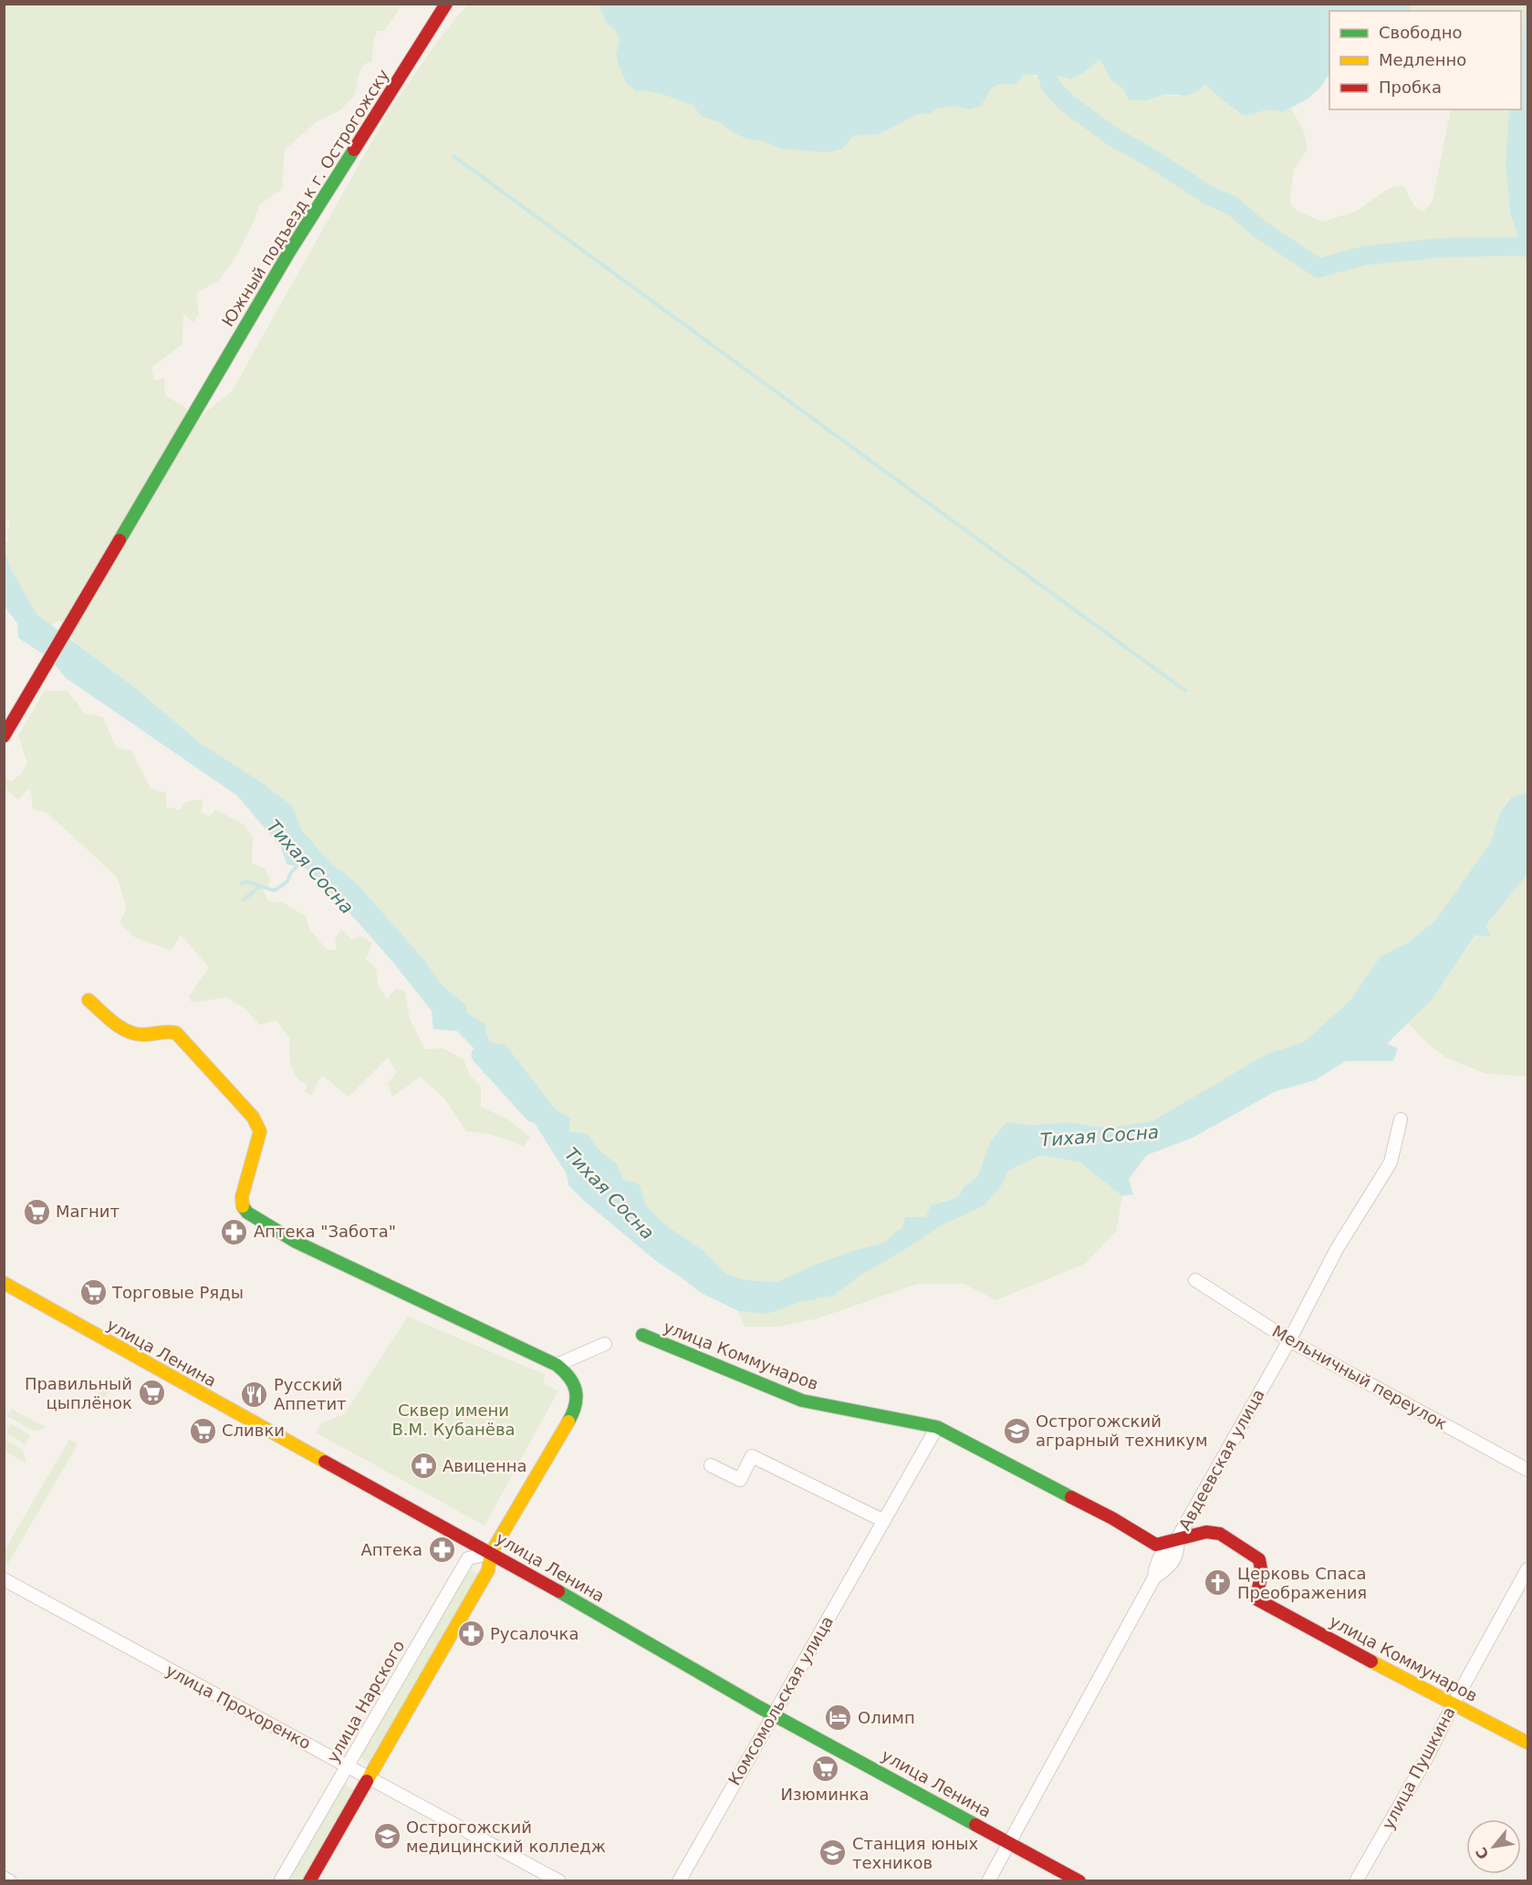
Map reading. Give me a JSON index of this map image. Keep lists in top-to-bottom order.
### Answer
{
  "streets": {
    "street": [
      "Южный подъезд к г. Острогожску",
      "улица Ленина",
      "улица Коммунаров",
      "Мельничный переулок",
      "Авдеевская улица",
      "Комсомольская улица",
      "улица Нарского",
      "улица Прохоренко",
      "улица Пушкина"
    ]
  },
  "crossings": [
    ["улица Ленина", "Авдеевская улица"],
    ["улица Ленина", "Комсомольская улица"],
    ["улица Ленина", "улица Нарского"],
    ["улица Коммунаров", "Авдеевская улица"],
    ["улица Коммунаров", "Комсомольская улица"],
    ["улица Коммунаров", "улица Пушкина"],
    ["Мельничный переулок", "Авдеевская улица"],
    ["улица Нарского", "улица Прохоренко"]
  ],
  "water": ["Тихая Сосна"],
  "parks": ["Сквер имени В.М. Кубанёва"],
  "places": {
    "supermarket": [
      "Магнит",
      "Торговые Ряды",
      "Правильный цыплёнок",
      "Сливки",
      "Изюминка"
    ],
    "pharmacy": [
      "Аптека \"Забота\"",
      "Авиценна",
      "Аптека",
      "Русалочка"
    ],
    "restaurant": ["Русский Аппетит"],
    "school or university": ["Острогожский аграрный техникум", "Острогожский медицинский колледж", "Станция юных техников"],
    "church": ["Церковь Спаса Преображения"],
    "hotel": ["Олимп"]
  },
  "legend": ["Свободно", "Медленно", "Пробка"],
  "north": "bottom left"
}
